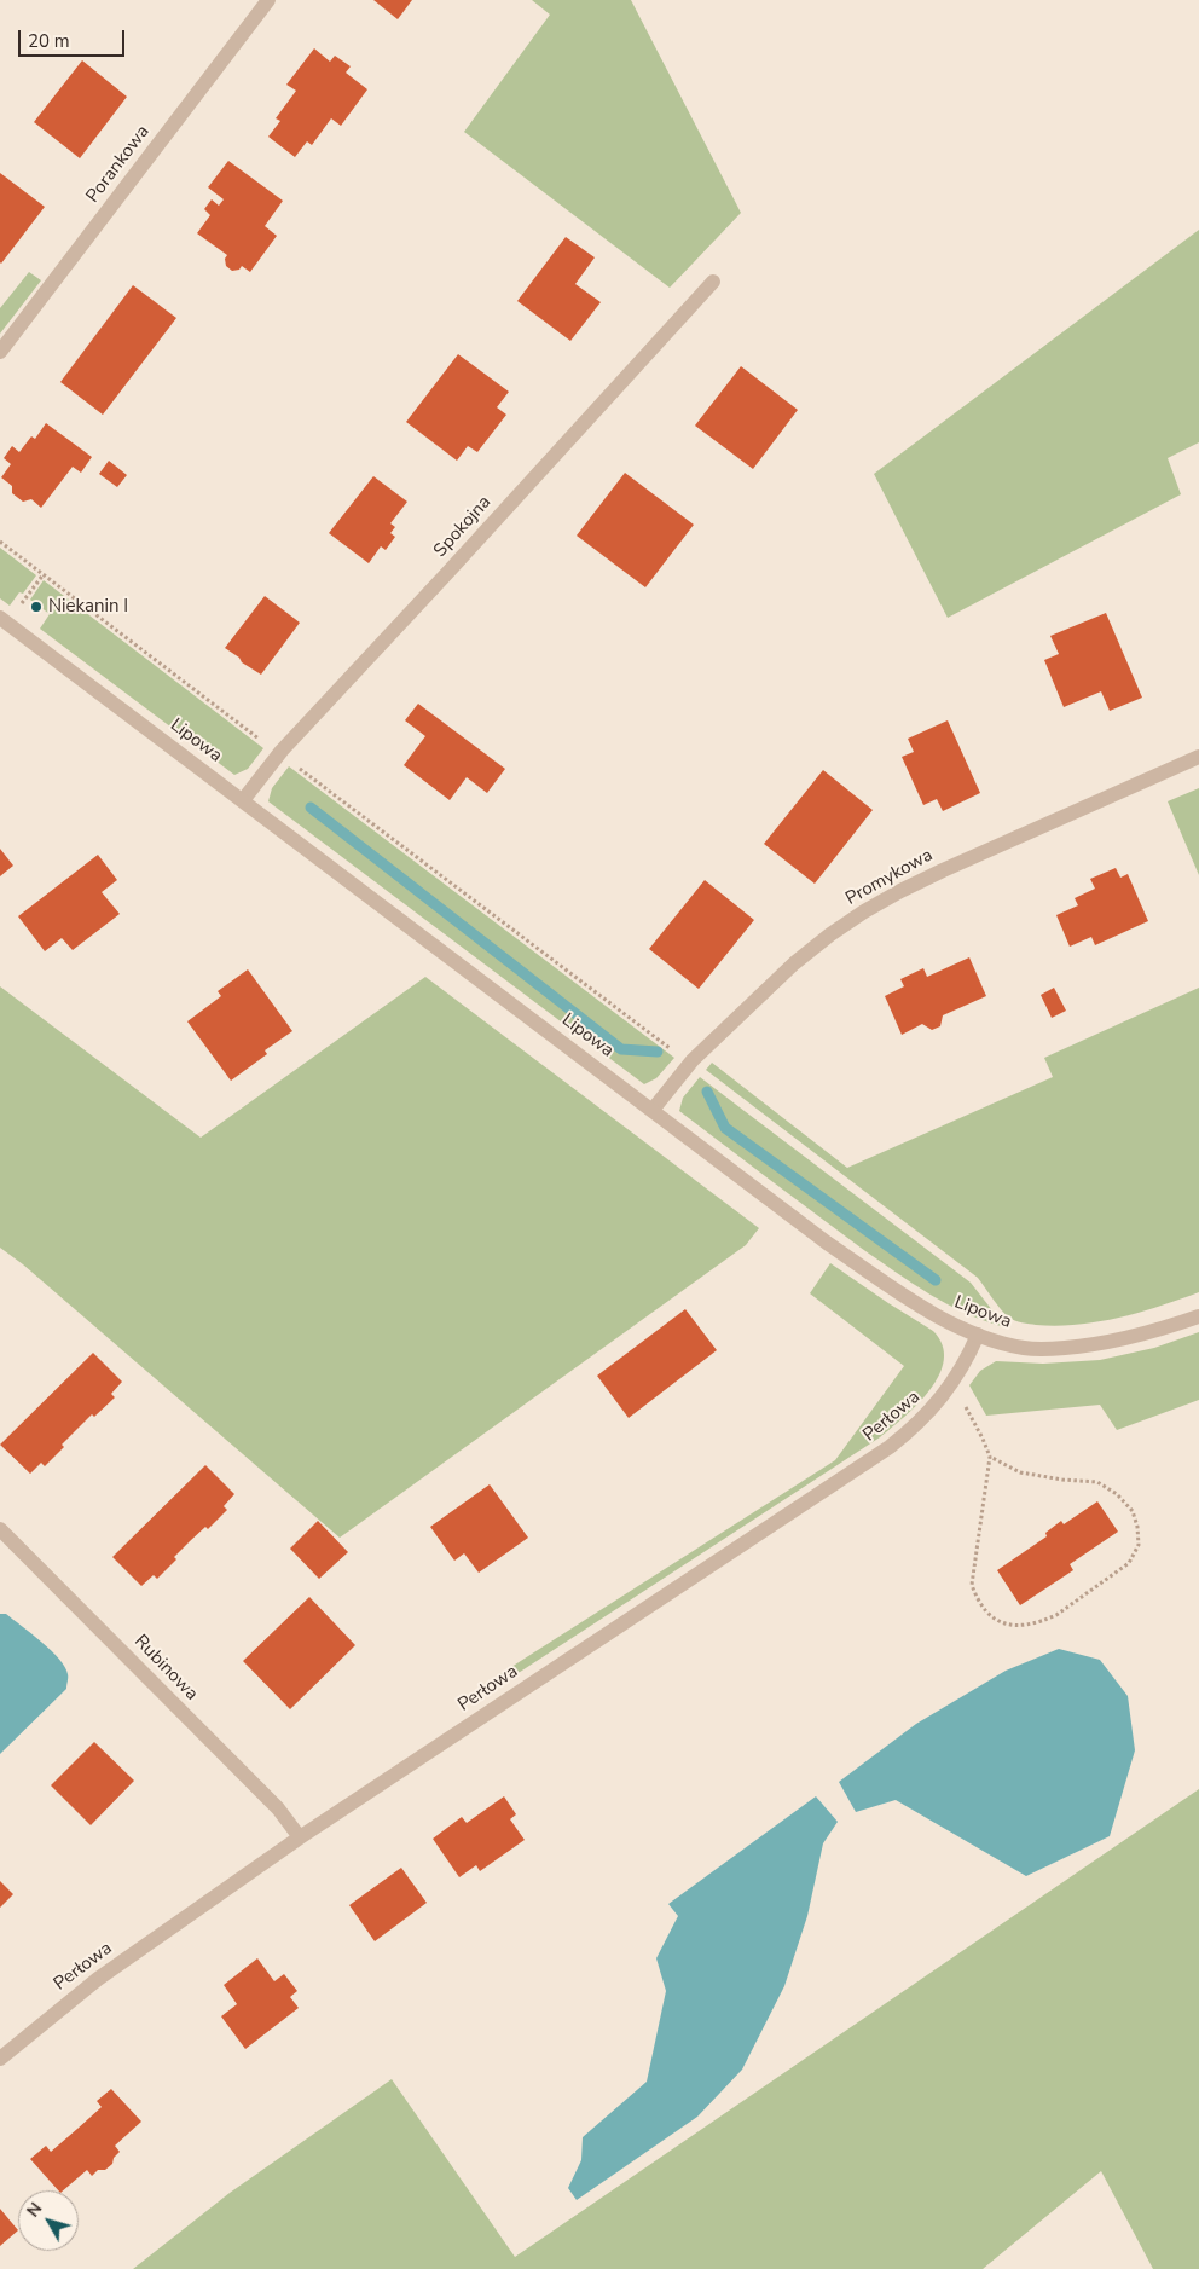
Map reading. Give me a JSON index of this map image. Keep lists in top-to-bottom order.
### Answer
{
  "streets": {
    "street": [
      "Porankowa",
      "Spokojna",
      "Lipowa",
      "Promykowa",
      "Perłowa",
      "Rubinowa"
    ]
  },
  "crossings": [
    ["Spokojna", "Lipowa"],
    ["Lipowa", "Promykowa"],
    ["Lipowa", "Perłowa"],
    ["Perłowa", "Rubinowa"]
  ],
  "places": ["Niekanin I"],
  "scale_bar": "20 m",
  "north": "top left"
}
